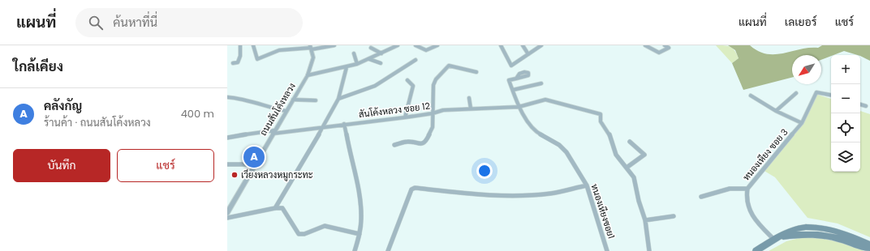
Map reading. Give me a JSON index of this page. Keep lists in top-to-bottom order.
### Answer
{
  "streets": {
    "street": [
      "ถนนสันโค้งหลวง",
      "สันโค้งหลวง ซอย 12",
      "หนองเหียง ซอย 3",
      "หนองเหียงซอย1"
    ]
  },
  "crossings": [
    ["ถนนสันโค้งหลวง", "สันโค้งหลวง ซอย 12"],
    ["สันโค้งหลวง ซอย 12", "หนองเหียงซอย1"]
  ],
  "places": ["เวียงหลวงหมูกระทะ"],
  "north": "bottom left",
  "page": {
    "header": "แผนที่",
    "search": "ค้นหาที่นี่",
    "nav": ["แผนที่", "เลเยอร์", "แชร์"],
    "heading": "ใกล้เคียง",
    "map_buttons": ["+", "−"],
    "list": [
      {
        "mark": "A",
        "name": "คลังกัญ",
        "note": "ร้านค้า · ถนนสันโค้งหลวง",
        "value": "400 m"
      }
    ],
    "buttons": ["บันทึก", "แชร์"],
    "pins": "A"
  }
}
